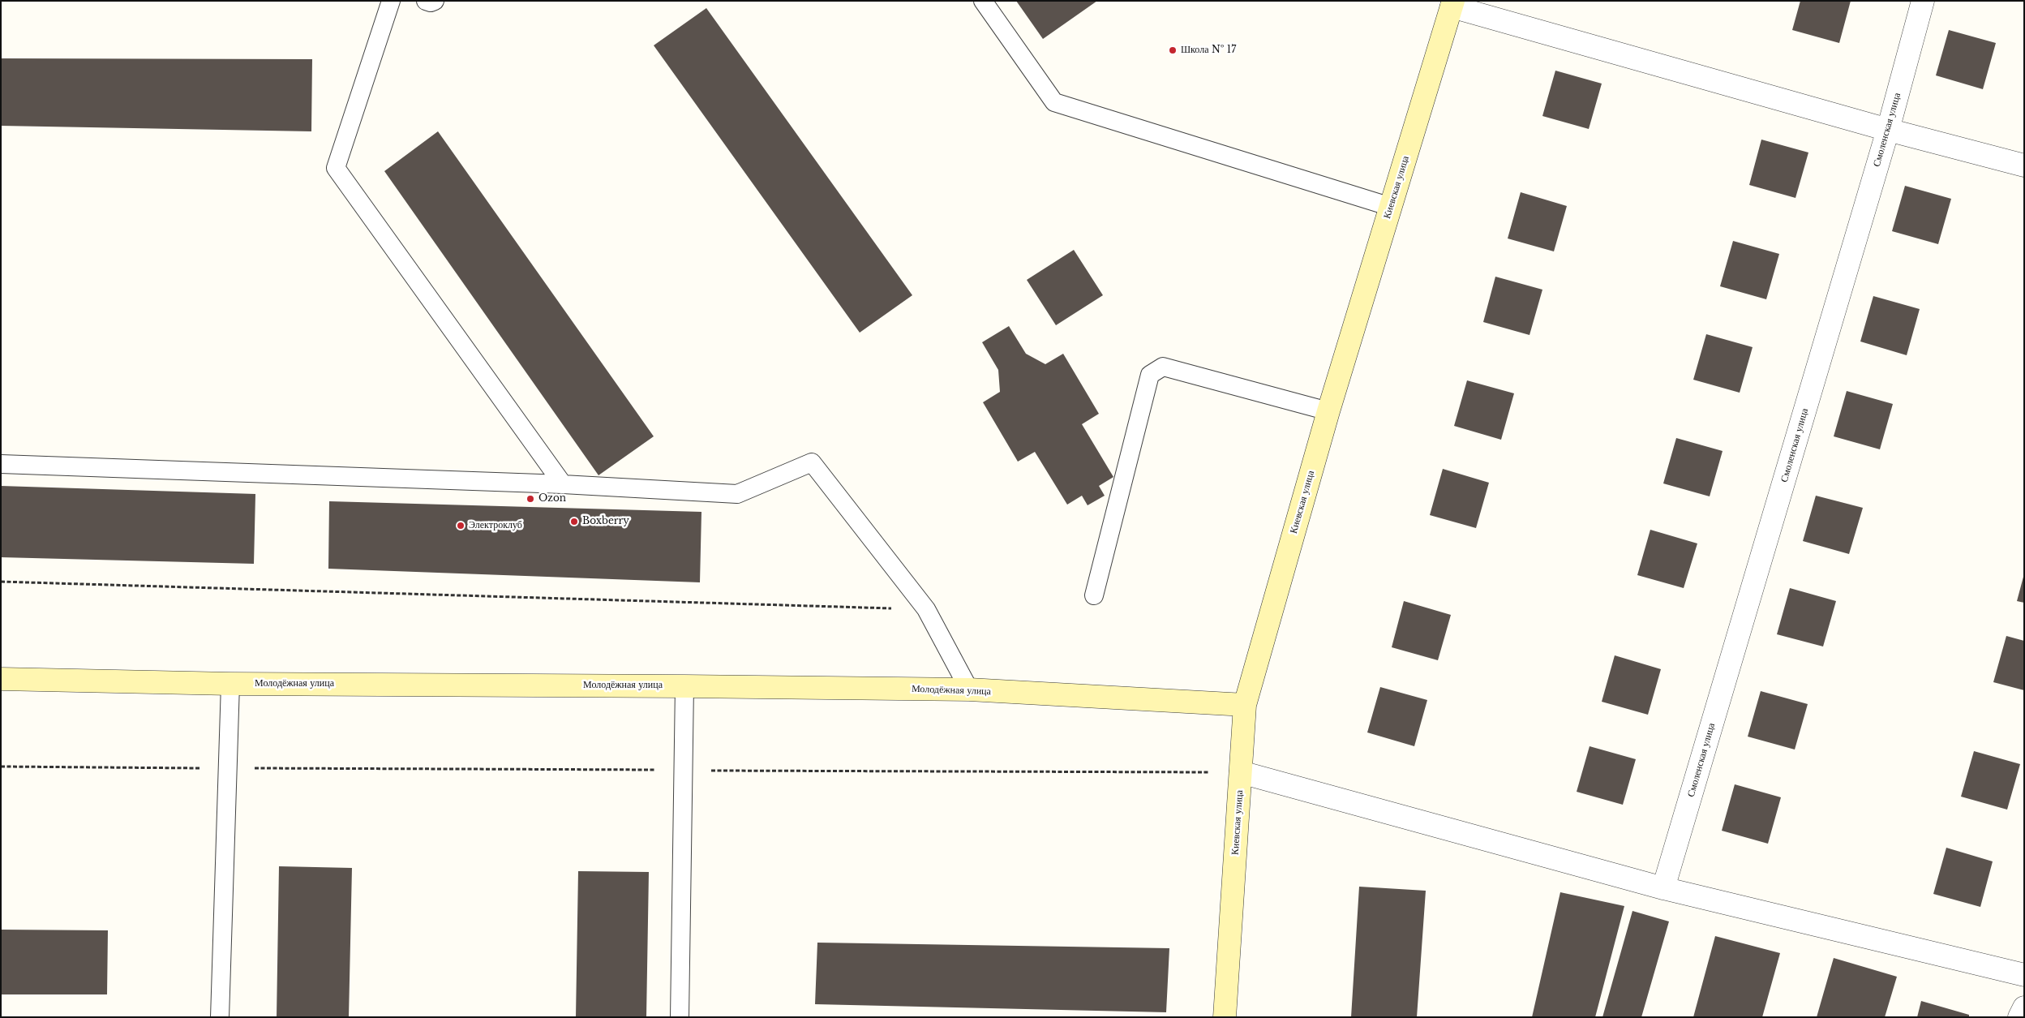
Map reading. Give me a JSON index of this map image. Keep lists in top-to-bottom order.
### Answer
{
  "streets": {
    "street": ["Смоленская улица", "Киевская улица", "Молодёжная улица"]
  },
  "crossings": [
    ["Киевская улица", "Молодёжная улица"]
  ],
  "places": [
    "Школа № 17",
    "Ozon",
    "Boxberry",
    "Электроклуб"
  ]
}
